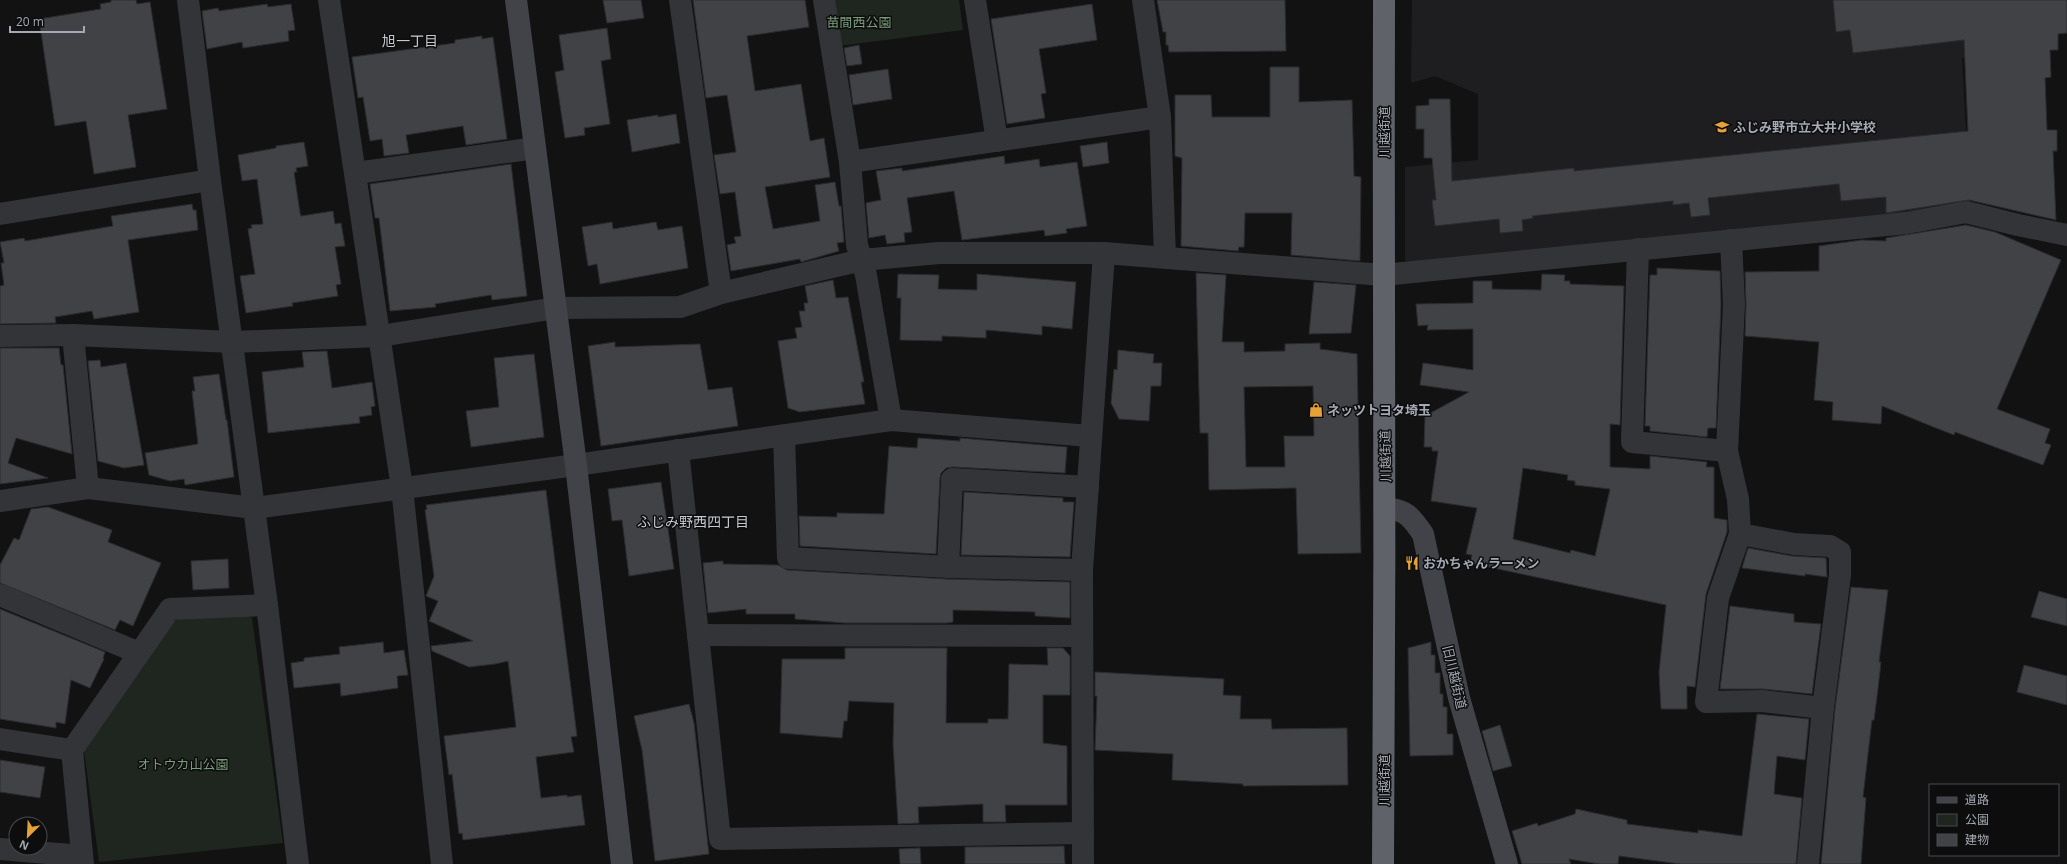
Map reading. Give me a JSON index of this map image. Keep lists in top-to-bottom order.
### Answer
{
  "streets": {
    "highway": ["川越街道"],
    "street": ["旧川越街道"]
  },
  "crossings": [
    ["川越街道", "旧川越街道"]
  ],
  "districts": ["旭一丁目", "ふじみ野西四丁目"],
  "parks": ["苗間西公園", "オトウカ山公園"],
  "places": {
    "school or university": ["ふじみ野市立大井小学校"],
    "shop": ["ネッツトヨタ埼玉"],
    "restaurant": ["おかちゃんラーメン"]
  },
  "legend": ["道路", "公園", "建物"],
  "scale_bar": "20 m",
  "north": "bottom left"
}
